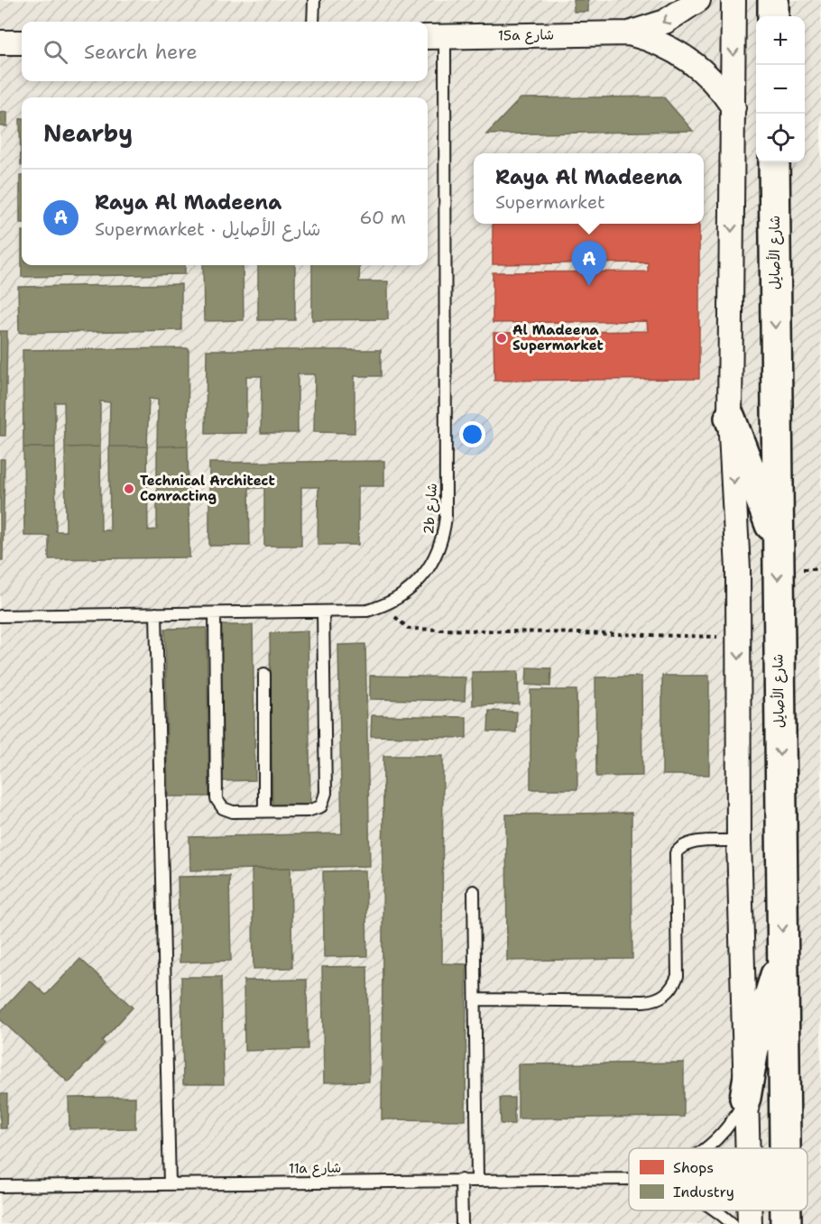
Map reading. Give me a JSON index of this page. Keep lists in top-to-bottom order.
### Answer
{
  "streets": {
    "main road": ["شارع الأصايل"],
    "street": ["15a شارع"],
    "lane": ["2b شارع", "11a شارع"]
  },
  "crossings": [
    ["15a شارع", "2b شارع"]
  ],
  "one_way": ["شارع الأصايل"],
  "places": ["Al Madeena Supermarket", "Technical Architect Conracting"],
  "legend": ["Shops", "Industry"],
  "page": {
    "map_buttons": ["+", "−"],
    "search": "Search here",
    "heading": "Nearby",
    "popup": ["Raya Al Madeena", "Supermarket"],
    "list": [
      {
        "mark": "A",
        "name": "Raya Al Madeena",
        "note": "Supermarket · شارع الأصايل",
        "value": "60 m"
      }
    ],
    "pins": "A"
  }
}
